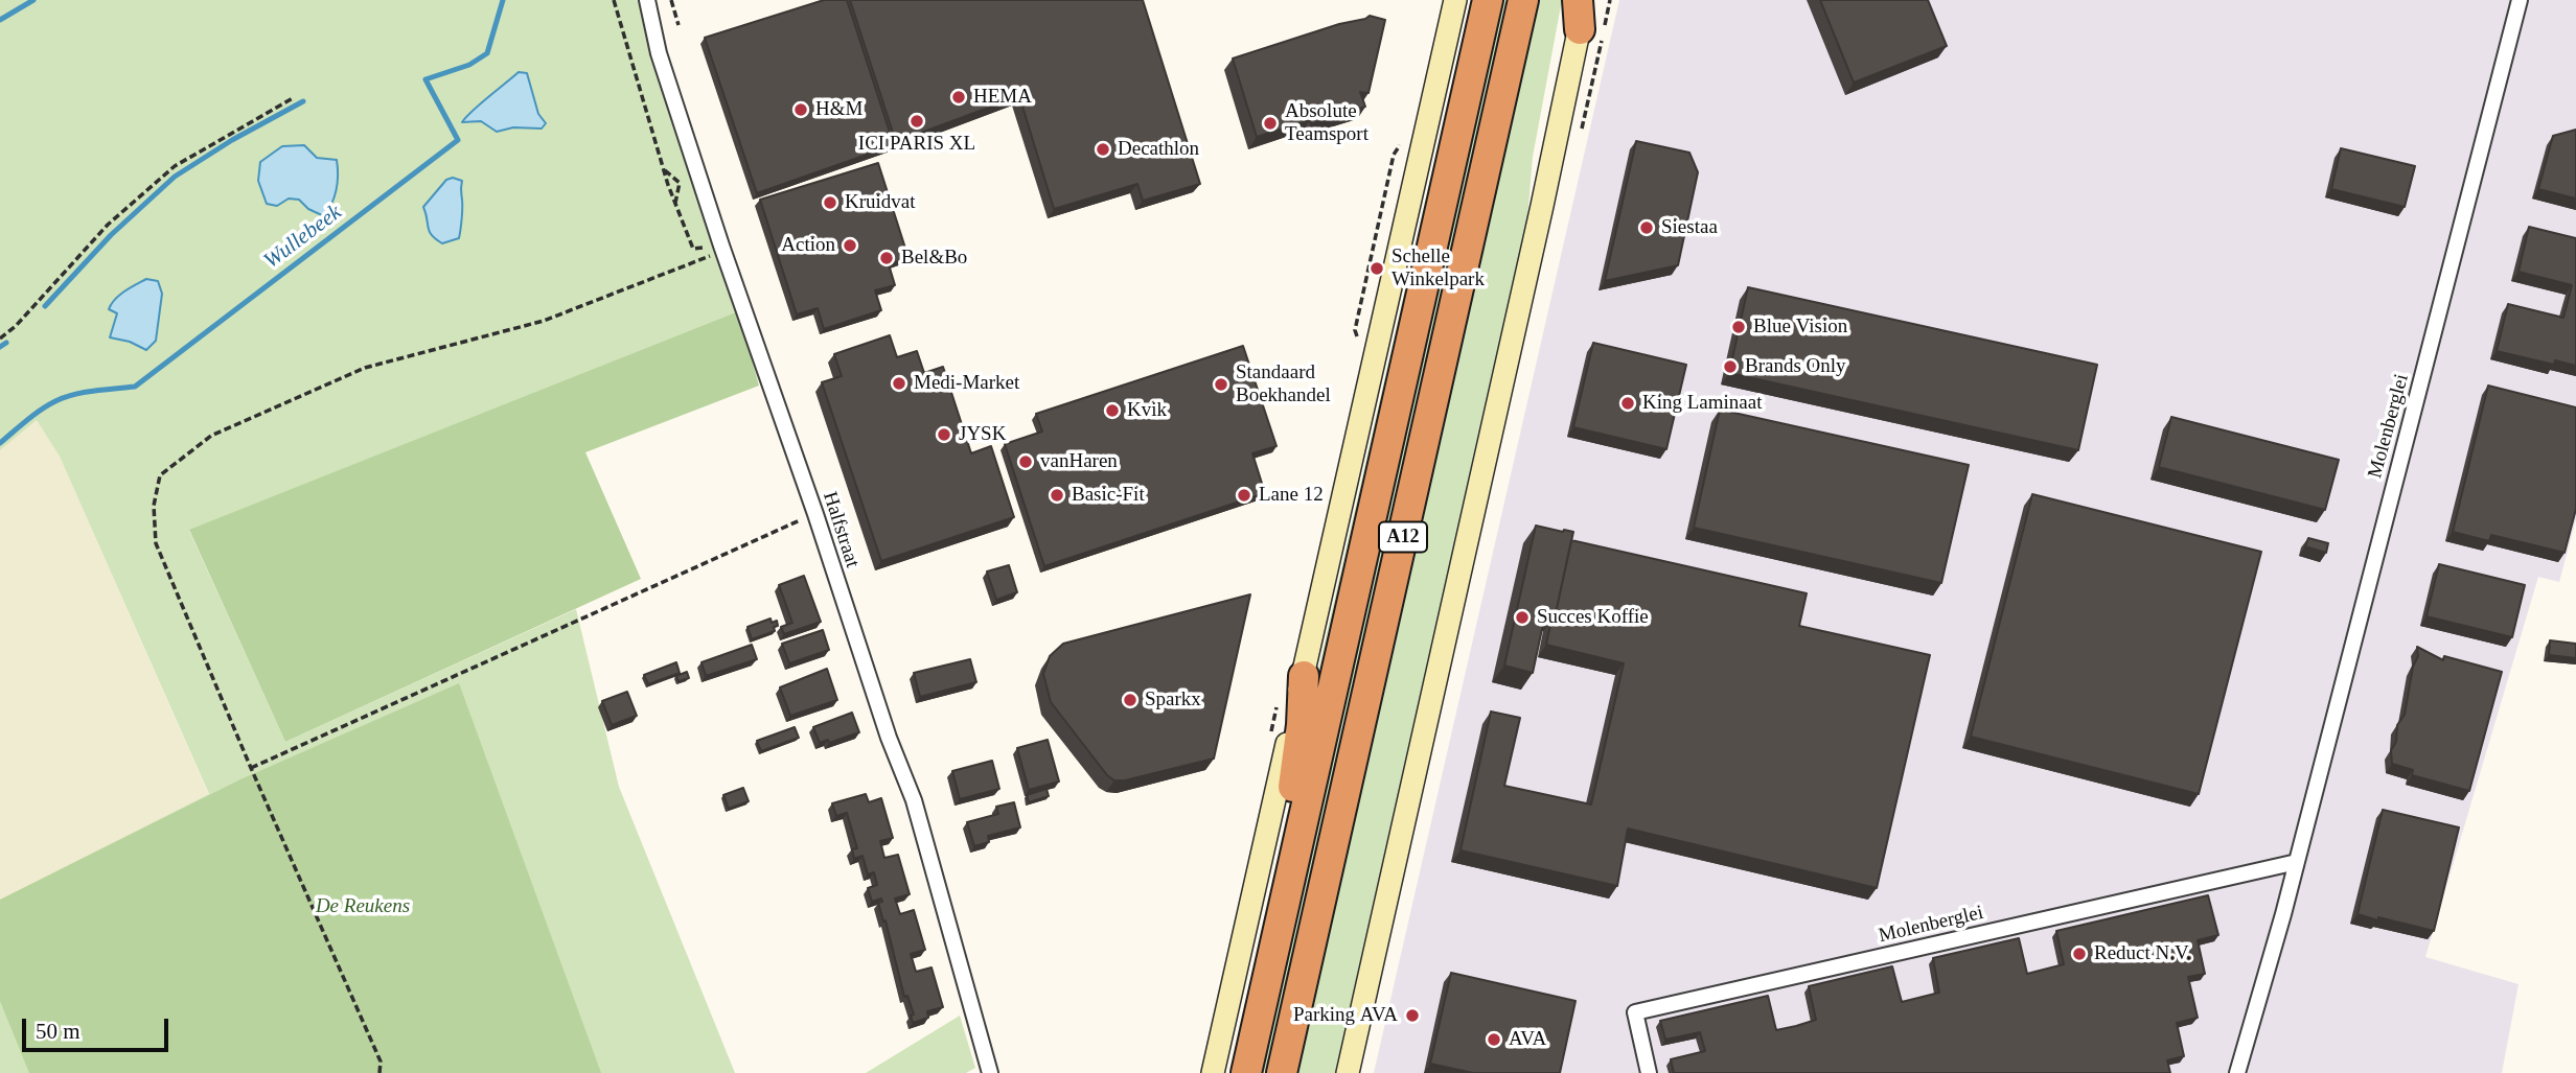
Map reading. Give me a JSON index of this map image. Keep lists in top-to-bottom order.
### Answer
{
  "streets": {
    "highway": ["A12"],
    "street": ["Molenberglei", "Halfstraat"]
  },
  "water": ["Wullebeek"],
  "parks": ["De Reukens"],
  "places": [
    "HEMA",
    "H&M",
    "ICI PARIS XL",
    "Absolute Teamsport",
    "Decathlon",
    "Kruidvat",
    "Siestaa",
    "Action",
    "Bel&Bo",
    "Schelle Winkelpark",
    "Blue Vision",
    "Brands Only",
    "Medi-Market",
    "Standaard Boekhandel",
    "King Laminaat",
    "Kvik",
    "JYSK",
    "vanHaren",
    "Basic-Fit",
    "Lane 12",
    "Succes Koffie",
    "Sparkx",
    "Reduct N.V.",
    "Parking AVA",
    "AVA"
  ],
  "scale_bar": "50 m"
}
